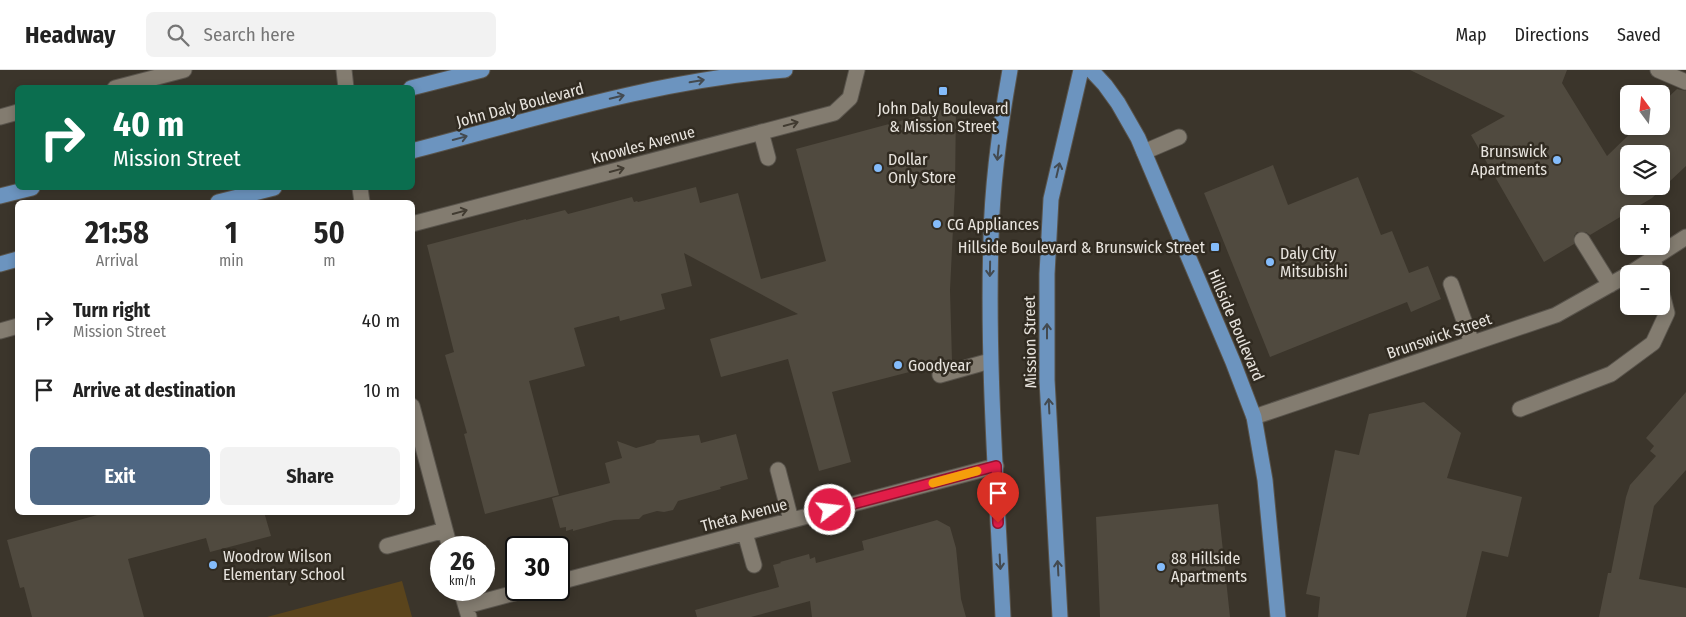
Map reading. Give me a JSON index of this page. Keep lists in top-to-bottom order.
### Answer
{
  "streets": {
    "main road": ["John Daly Boulevard", "Hillside Boulevard", "Mission Street"],
    "street": ["Knowles Avenue", "Brunswick Street", "Theta Avenue"]
  },
  "crossings": [
    ["Hillside Boulevard", "Brunswick Street"]
  ],
  "one_way": ["John Daly Boulevard", "Knowles Avenue"],
  "places": {
    "transit": ["John Daly Boulevard & Mission Street", "Hillside Boulevard & Brunswick Street"],
    "other": [
      "Brunswick Apartments",
      "Dollar Only Store",
      "CG Appliances",
      "Daly City Mitsubishi",
      "Goodyear",
      "Woodrow Wilson Elementary School",
      "88 Hillside Apartments"
    ]
  },
  "north": "top",
  "page": {
    "header": "Headway",
    "search": "Search here",
    "nav": ["Map", "Directions", "Saved"],
    "map_buttons": ["+", "−"],
    "turn": ["40 m", "Mission Street"],
    "eta": [
      "21:58",
      "Arrival",
      "1",
      "min",
      "50",
      "m"
    ],
    "list": [
      {
        "name": "Turn right",
        "note": "Mission Street",
        "value": "40 m"
      },
      {
        "name": "Arrive at destination",
        "value": "10 m"
      }
    ],
    "buttons": ["Exit", "Share"],
    "speed": "26 km/h",
    "limit": "30"
  }
}
